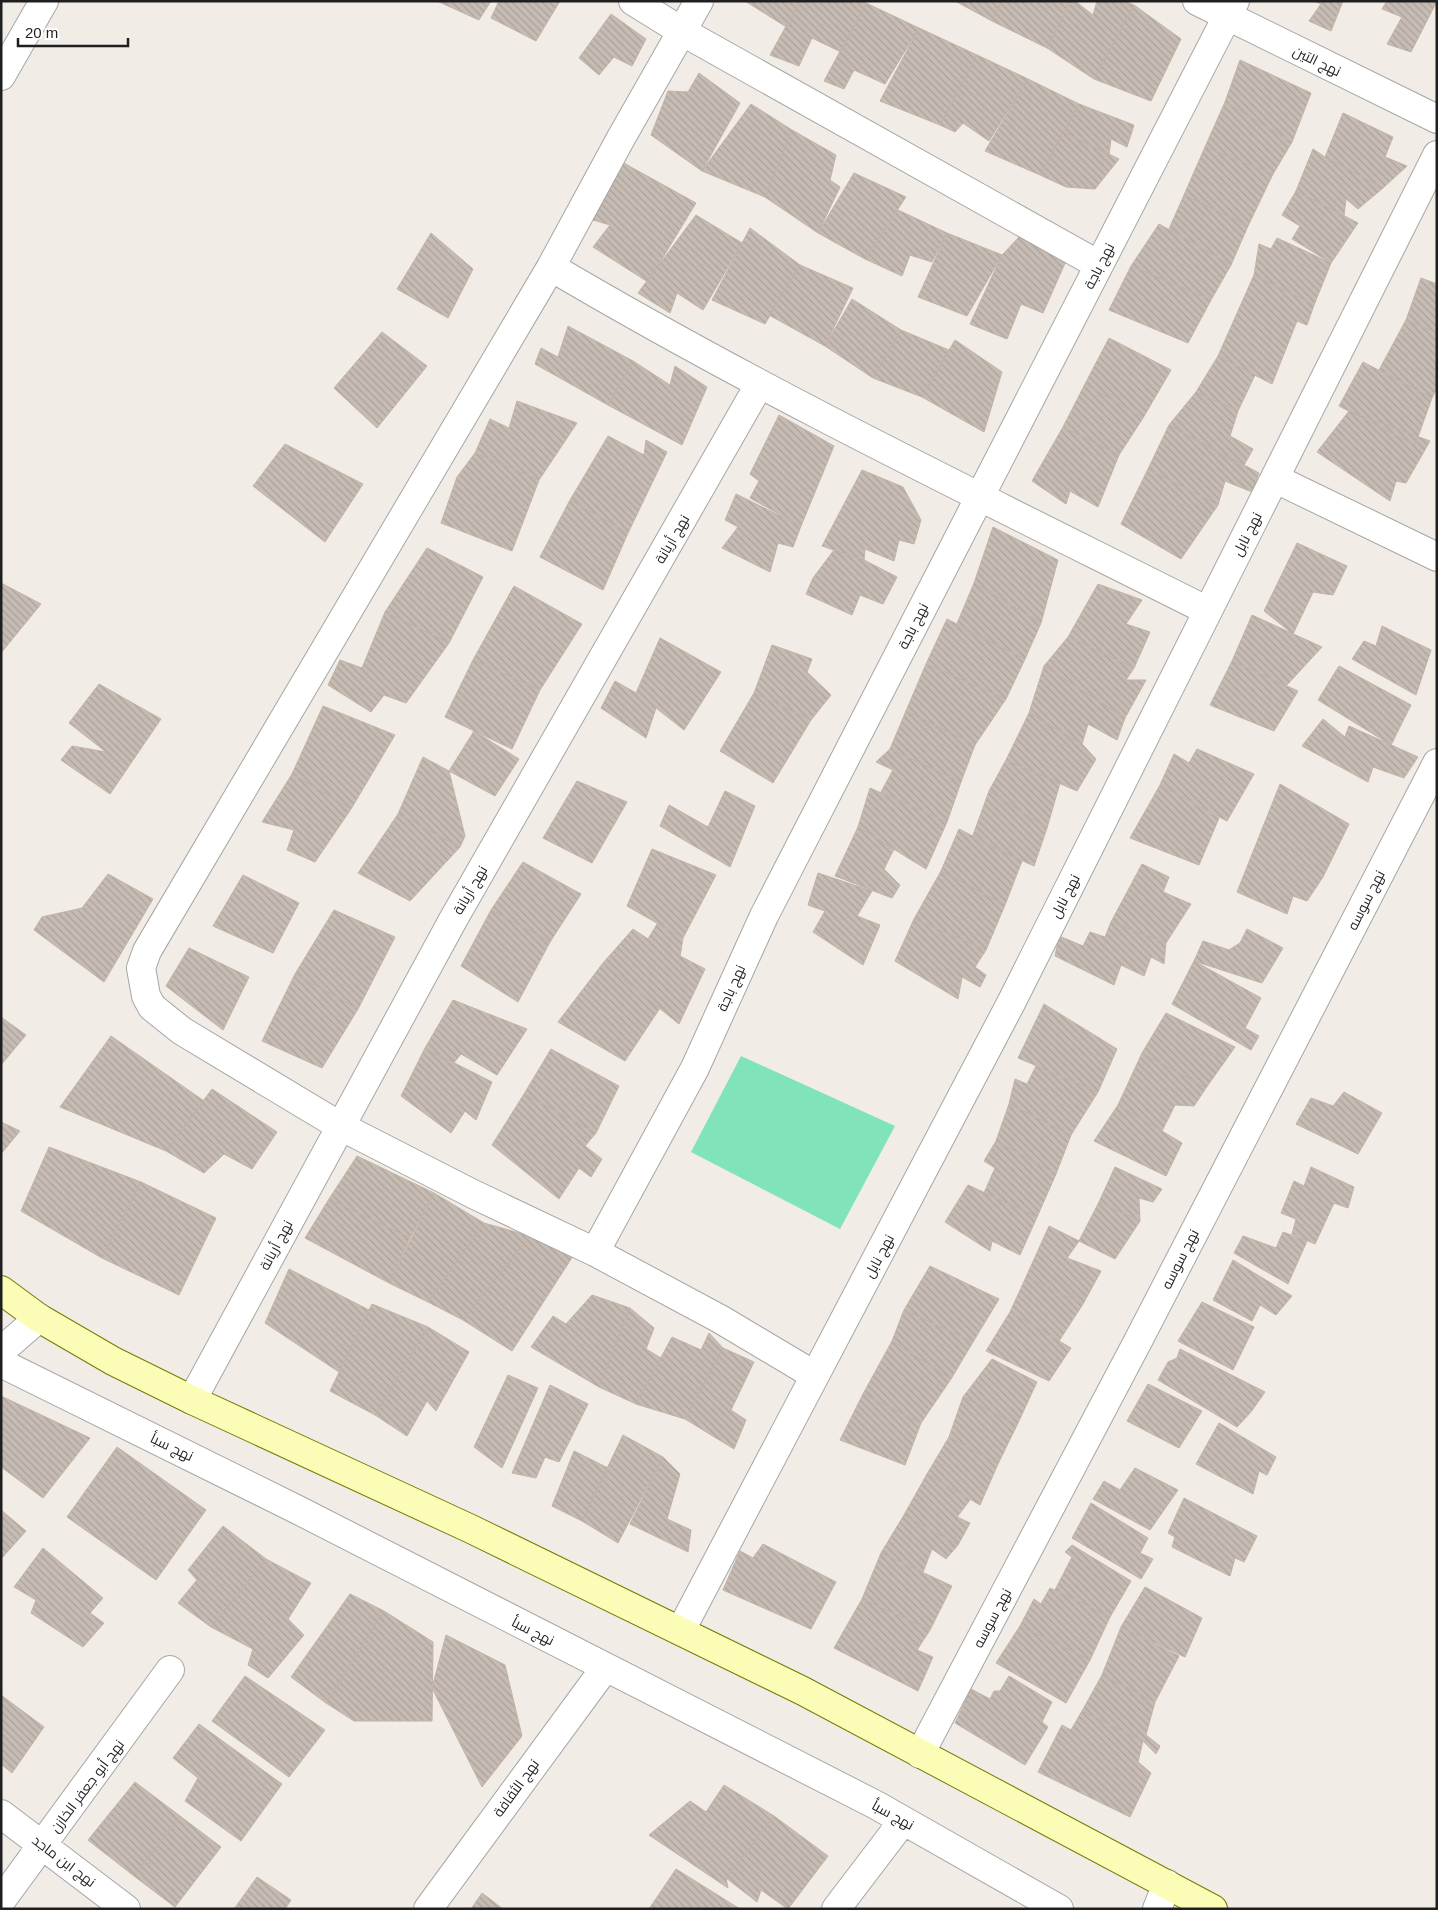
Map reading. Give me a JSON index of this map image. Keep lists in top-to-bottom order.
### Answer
{
  "streets": {
    "street": [
      "نهج التين",
      "نهج باجة",
      "نهج نابل",
      "نهج أريانة",
      "نهج سوسه",
      "نهج سبأ",
      "نهج أبو جعفر الخازن",
      "نهج الثقافة",
      "نهج ابن ماجد"
    ]
  },
  "crossings": [
    ["نهج التين", "نهج باجة"],
    ["نهج سبأ", "نهج الثقافة"],
    ["نهج أبو جعفر الخازن", "نهج ابن ماجد"]
  ],
  "scale_bar": "20 m"
}
